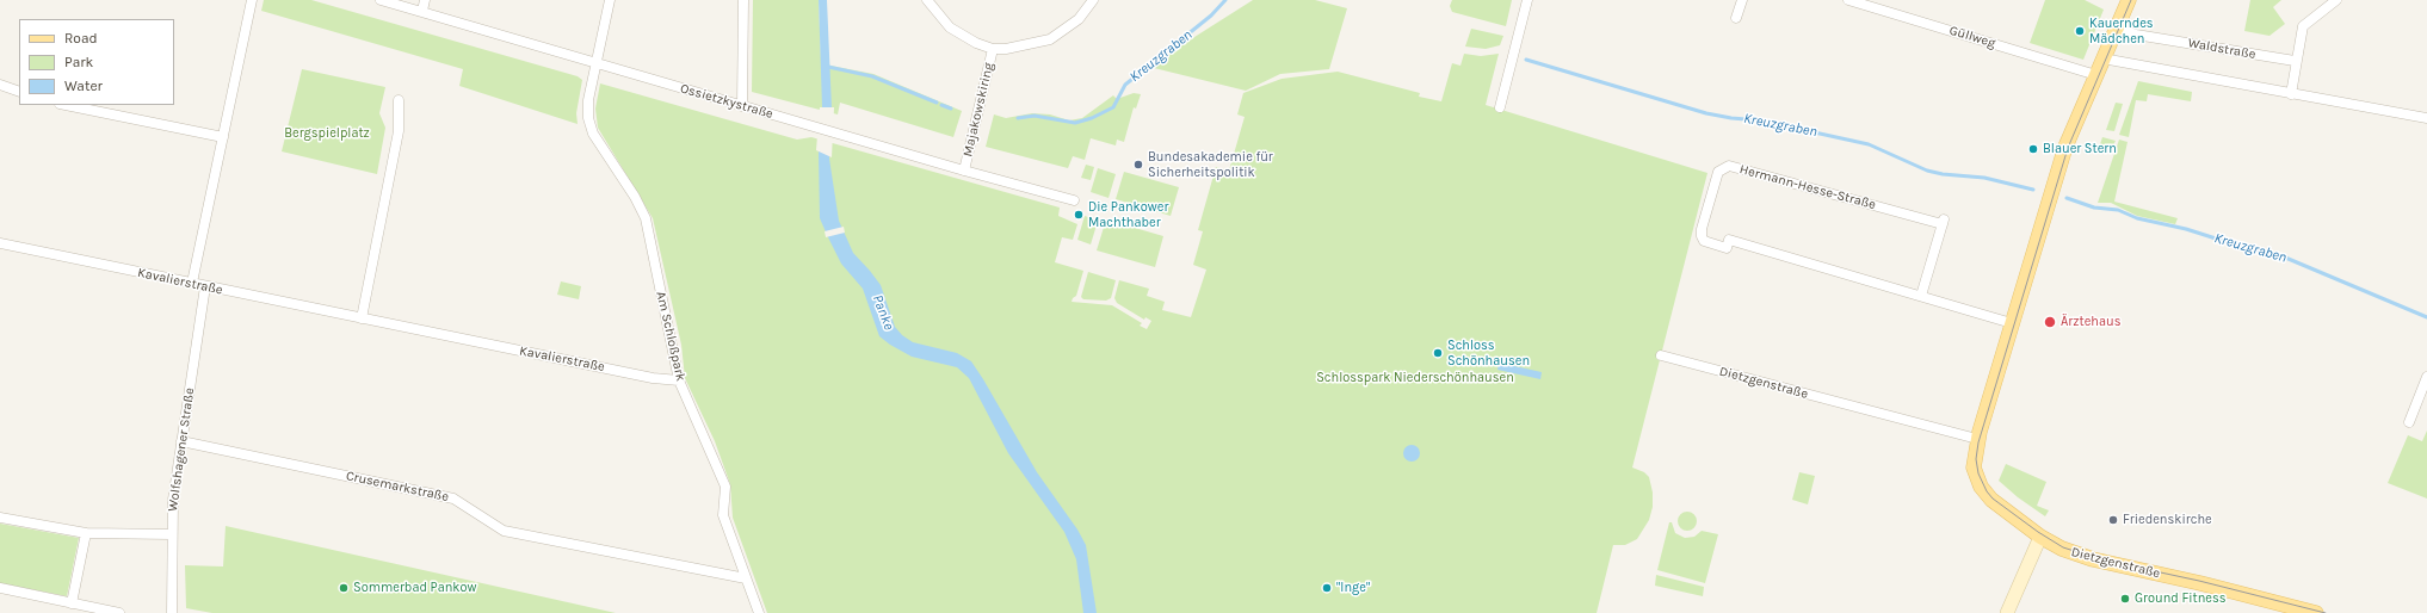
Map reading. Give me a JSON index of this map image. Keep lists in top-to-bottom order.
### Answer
{
  "streets": {
    "main road": ["Dietzgenstraße"],
    "street": [
      "Güllweg",
      "Waldstraße",
      "Ossietzkystraße",
      "Majakowskiring",
      "Hermann-Hesse-Straße",
      "Kavalierstraße",
      "Am Schloßpark",
      "Wolfshagener Straße",
      "Crusemarkstraße"
    ]
  },
  "crossings": [
    ["Ossietzkystraße", "Majakowskiring"],
    ["Ossietzkystraße", "Am Schloßpark"],
    ["Kavalierstraße", "Am Schloßpark"],
    ["Kavalierstraße", "Wolfshagener Straße"],
    ["Am Schloßpark", "Crusemarkstraße"],
    ["Wolfshagener Straße", "Crusemarkstraße"]
  ],
  "water": ["Kreuzgraben", "Panke"],
  "parks": ["Bergspielplatz", "Schlosspark Niederschönhausen"],
  "places": [
    "Kauerndes Mädchen",
    "Blauer Stern",
    "Bundesakademie für Sicherheitspolitik",
    "Die Pankower Machthaber",
    "Ärztehaus",
    "Schloss Schönhausen",
    "Friedenskirche",
    "Sommerbad Pankow",
    "\"Inge\"",
    "Ground Fitness"
  ],
  "legend": ["Road", "Park", "Water"]
}
